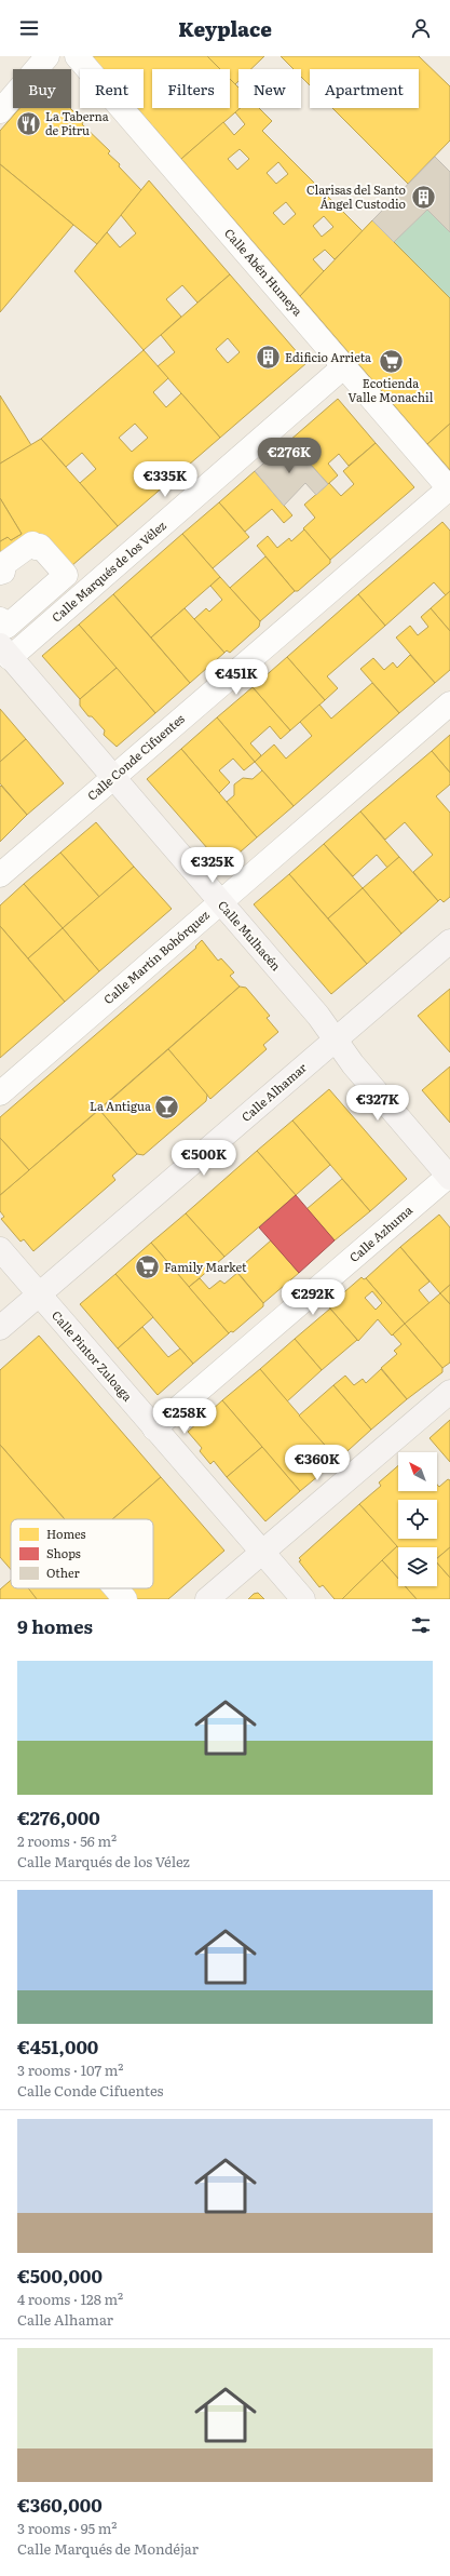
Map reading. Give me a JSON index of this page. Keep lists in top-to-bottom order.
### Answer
{
  "streets": {
    "street": [
      "Calle Abén Humeya",
      "Calle Marqués de los Vélez",
      "Calle Conde Cifuentes",
      "Calle Mulhacén",
      "Calle Martín Bohórquez",
      "Calle Alhamar",
      "Calle Azhuma",
      "Calle Pintor Zuloaga"
    ]
  },
  "crossings": [
    ["Calle Abén Humeya", "Calle Marqués de los Vélez"],
    ["Calle Abén Humeya", "Calle Conde Cifuentes"],
    ["Calle Marqués de los Vélez", "Calle Mulhacén"],
    ["Calle Conde Cifuentes", "Calle Mulhacén"],
    ["Calle Mulhacén", "Calle Martín Bohórquez"],
    ["Calle Mulhacén", "Calle Alhamar"],
    ["Calle Mulhacén", "Calle Azhuma"],
    ["Calle Alhamar", "Calle Pintor Zuloaga"],
    ["Calle Azhuma", "Calle Pintor Zuloaga"]
  ],
  "places": {
    "restaurant": ["La Taberna de Pitru"],
    "building": ["Clarisas del Santo Ángel Custodio", "Edificio Arrieta"],
    "supermarket": ["Ecotienda Valle Monachil", "Family Market"],
    "bar": ["La Antigua"]
  },
  "legend": ["Homes", "Shops", "Other"],
  "north": "top left",
  "page": {
    "header": "Keyplace",
    "chip": [
      "Buy",
      "Rent",
      "Filters",
      "New",
      "Apartment"
    ],
    "price": [
      "€276K",
      "€335K",
      "€451K",
      "€325K",
      "€327K",
      "€500K",
      "€292K",
      "€258K",
      "€360K"
    ],
    "heading": "9 homes",
    "list": [
      {
        "name": "€276,000",
        "note": "2 rooms · 56 m² · Calle Marqués de los Vélez"
      },
      {
        "name": "€451,000",
        "note": "3 rooms · 107 m² · Calle Conde Cifuentes"
      },
      {
        "name": "€500,000",
        "note": "4 rooms · 128 m² · Calle Alhamar"
      },
      {
        "name": "€360,000",
        "note": "3 rooms · 95 m² · Calle Marqués de Mondéjar"
      }
    ]
  }
}
